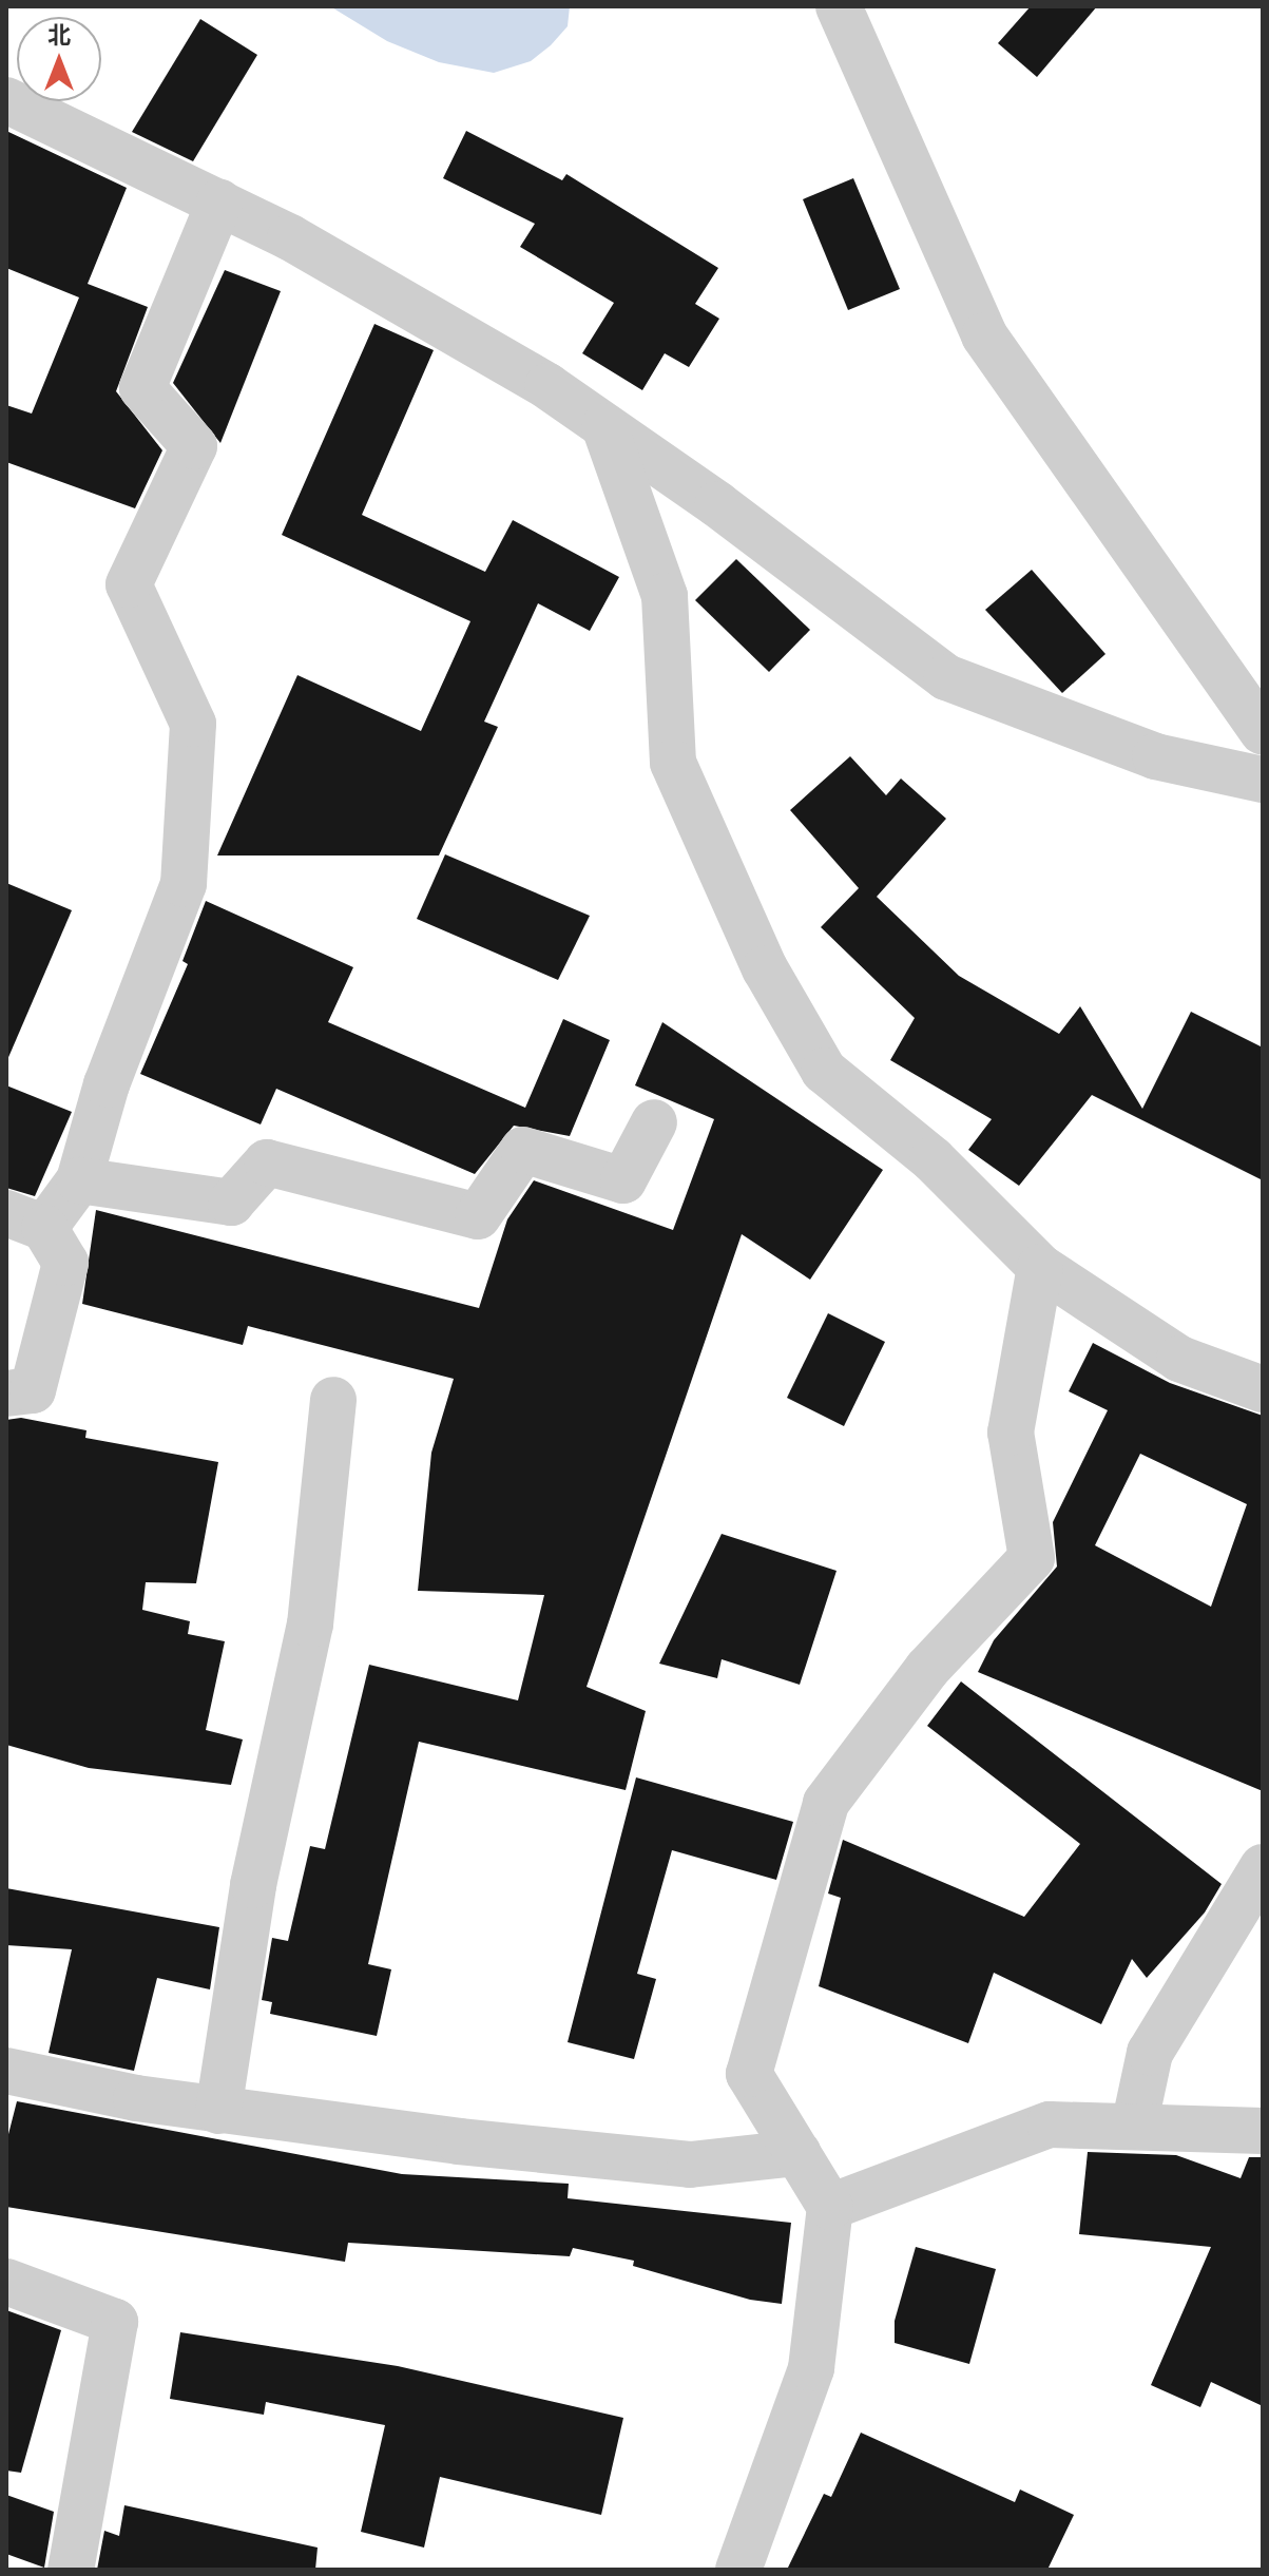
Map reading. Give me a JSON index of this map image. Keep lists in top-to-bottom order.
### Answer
{
  "north": "top"
}
